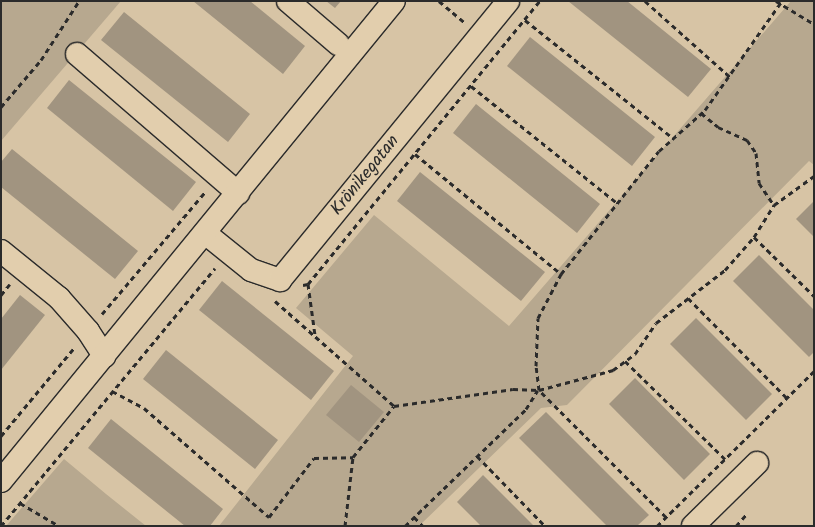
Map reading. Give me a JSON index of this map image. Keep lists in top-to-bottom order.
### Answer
{
  "streets": {
    "street": ["Krönikegatan"]
  }
}
